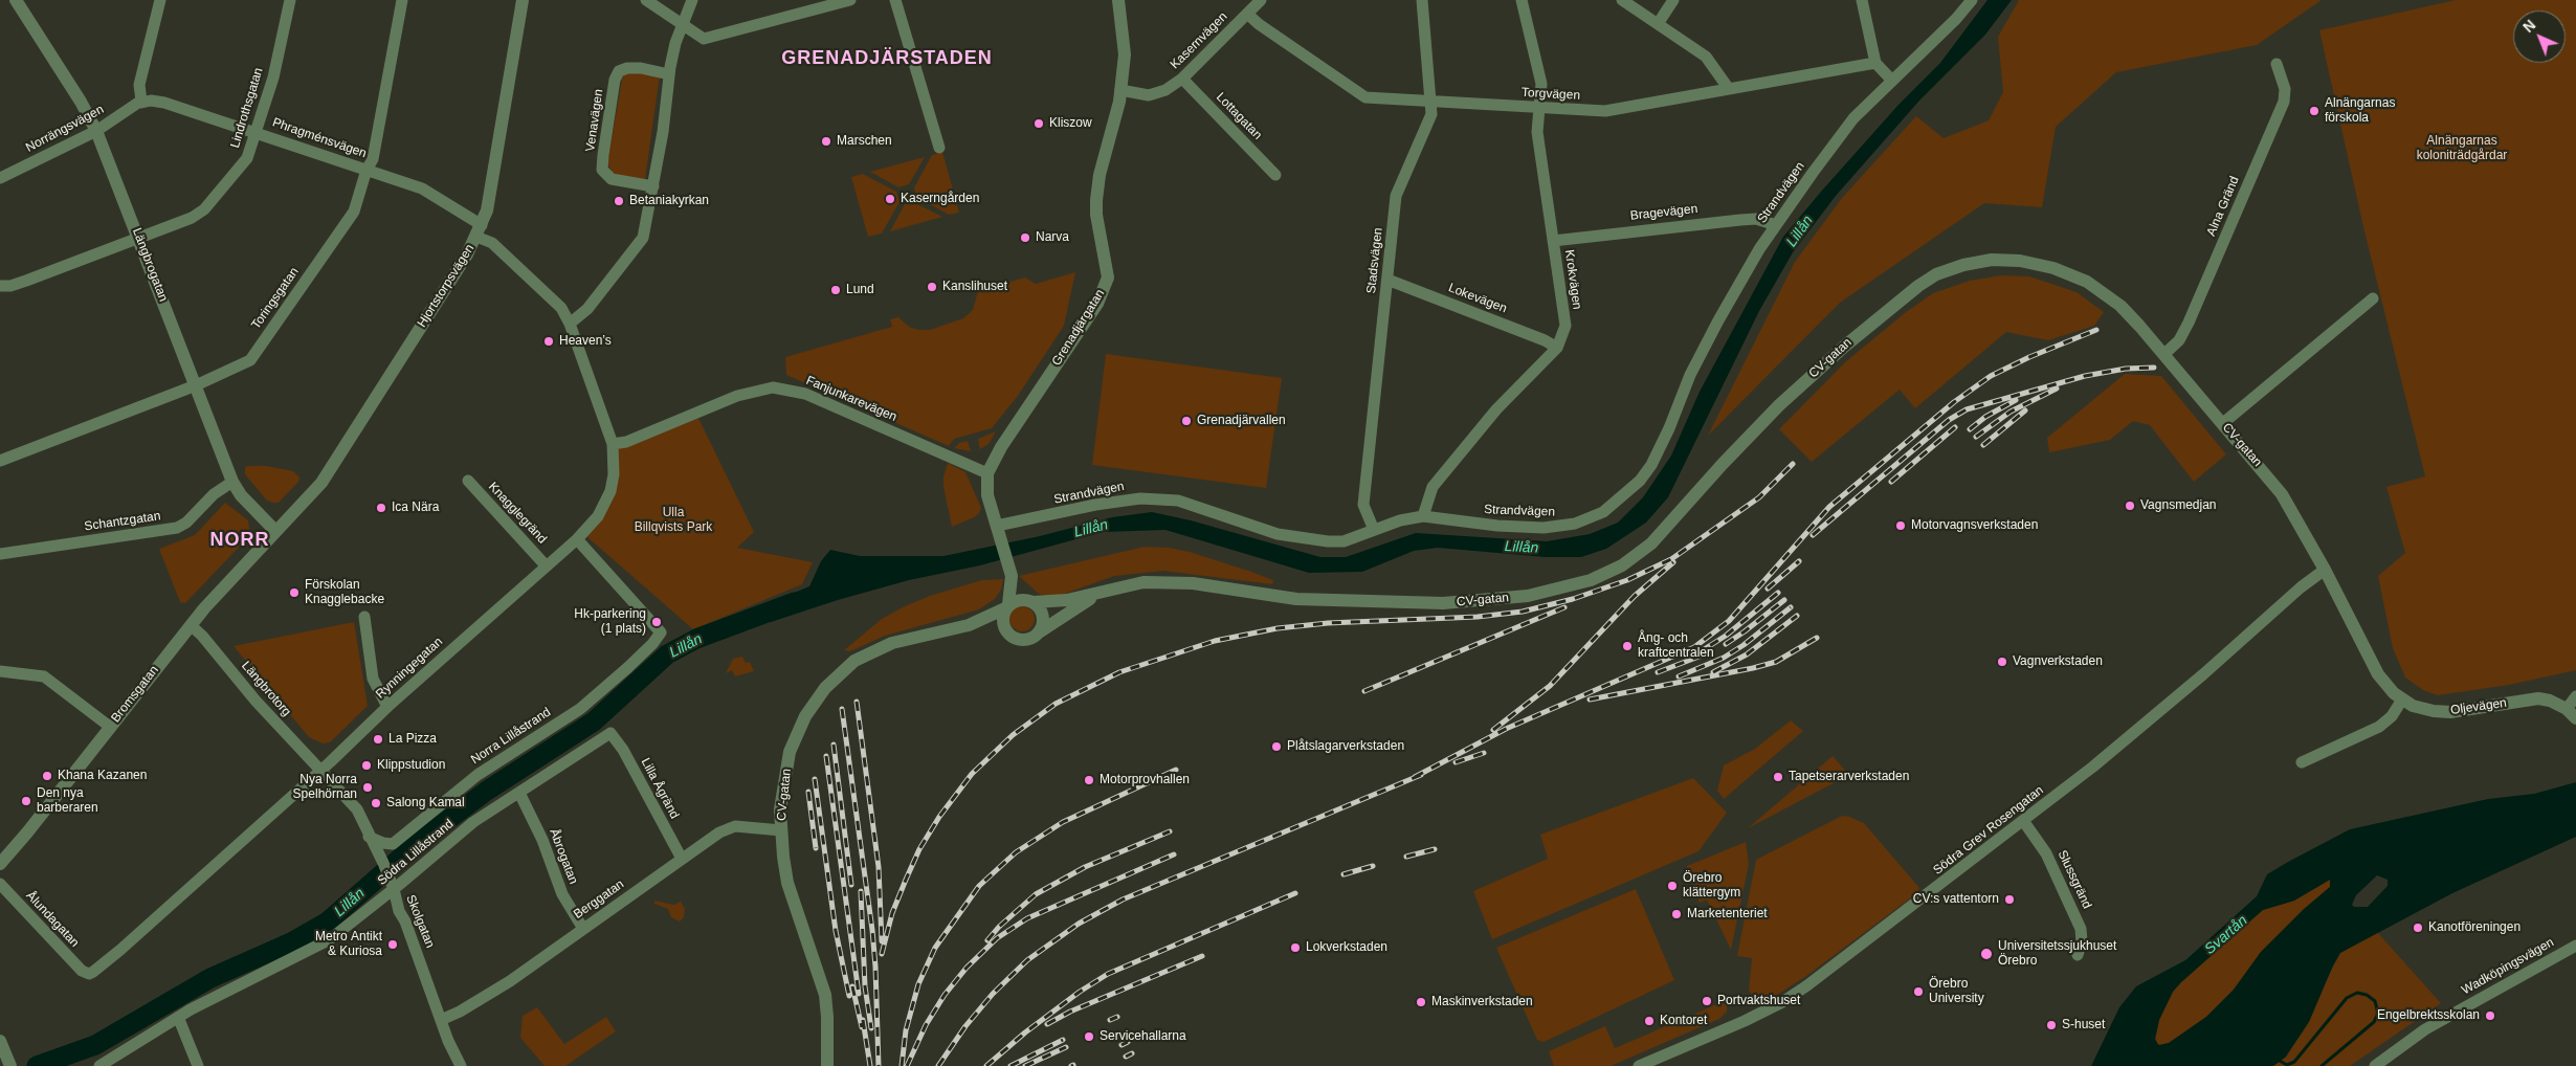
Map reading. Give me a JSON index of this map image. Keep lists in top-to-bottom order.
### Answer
{
  "streets": {
    "street": [
      "Kasernvägen",
      "Torgvägen",
      "Lindrothsgatan",
      "Lottagatan",
      "Venavägen",
      "Norrängsvägen",
      "Phragménsvägen",
      "Strandvägen",
      "Alna Gränd",
      "Bragevägen",
      "Stadsvägen",
      "Längbrogatan",
      "Krokvägen",
      "Hjortstorpsvägen",
      "Toringsgatan",
      "Lokevägen",
      "Grenadjärgatan",
      "CV-gatan",
      "Fanjunkarevägen",
      "Knagglegränd",
      "Schantzgatan",
      "Rynningegatan",
      "Längbrotorg",
      "Bromsgatan",
      "Oljevägen",
      "Norra Lillåstrand",
      "Lilla Ågränd",
      "Södra Grev Rosengatan",
      "Södra Lillåstrand",
      "Åbrogatan",
      "Slussgränd",
      "Berggatan",
      "Ålundagatan",
      "Skolgatan",
      "Wadköpingsvägen"
    ]
  },
  "crossings": [
    ["Kasernvägen", "Torgvägen"],
    ["Kasernvägen", "Lottagatan"],
    ["Kasernvägen", "Grenadjärgatan"],
    ["Torgvägen", "Stadsvägen"],
    ["Torgvägen", "Krokvägen"],
    ["Lindrothsgatan", "Phragménsvägen"],
    ["Lindrothsgatan", "Längbrogatan"],
    ["Norrängsvägen", "Phragménsvägen"],
    ["Norrängsvägen", "Längbrogatan"],
    ["Phragménsvägen", "Hjortstorpsvägen"],
    ["Phragménsvägen", "Toringsgatan"],
    ["Phragménsvägen", "Rynningegatan"],
    ["Strandvägen", "Bragevägen"],
    ["Strandvägen", "Stadsvägen"],
    ["Strandvägen", "Krokvägen"],
    ["Strandvägen", "Grenadjärgatan"],
    ["Alna Gränd", "CV-gatan"],
    ["Bragevägen", "Krokvägen"],
    ["Stadsvägen", "Lokevägen"],
    ["Längbrogatan", "Hjortstorpsvägen"],
    ["Längbrogatan", "Toringsgatan"],
    ["Längbrogatan", "Schantzgatan"],
    ["Längbrogatan", "Bromsgatan"],
    ["Krokvägen", "Lokevägen"],
    ["Hjortstorpsvägen", "Bromsgatan"],
    ["Grenadjärgatan", "CV-gatan"],
    ["Grenadjärgatan", "Fanjunkarevägen"],
    ["CV-gatan", "Oljevägen"],
    ["CV-gatan", "Södra Grev Rosengatan"],
    ["CV-gatan", "Berggatan"],
    ["Fanjunkarevägen", "Rynningegatan"],
    ["Knagglegränd", "Rynningegatan"],
    ["Rynningegatan", "Längbrotorg"],
    ["Rynningegatan", "Norra Lillåstrand"],
    ["Rynningegatan", "Ålundagatan"],
    ["Rynningegatan", "Skolgatan"],
    ["Längbrotorg", "Bromsgatan"],
    ["Längbrotorg", "Skolgatan"],
    ["Norra Lillåstrand", "Skolgatan"],
    ["Lilla Ågränd", "Södra Lillåstrand"],
    ["Lilla Ågränd", "Berggatan"],
    ["Södra Grev Rosengatan", "Slussgränd"],
    ["Södra Lillåstrand", "Åbrogatan"],
    ["Södra Lillåstrand", "Skolgatan"],
    ["Åbrogatan", "Berggatan"],
    ["Berggatan", "Skolgatan"]
  ],
  "districts": ["GRENADJÄRSTADEN", "NORR"],
  "water": ["Lillån", "Svartån"],
  "parks": ["Alnängarnas koloniträdgårdar", "Ulla Billqvists Park"],
  "places": [
    "Alnängarnas förskola",
    "Kliszow",
    "Marschen",
    "Kaserngården",
    "Betaniakyrkan",
    "Narva",
    "Kanslihuset",
    "Lund",
    "Heaven’s",
    "Grenadjärvallen",
    "Vagnsmedjan",
    "Ica Nära",
    "Motorvagnsverkstaden",
    "Förskolan Knagglebacke",
    "Hk-parkering (1 plats)",
    "Ång- och kraftcentralen",
    "Vagnverkstaden",
    "La Pizza",
    "Plåtslagarverkstaden",
    "Klippstudion",
    "Khana Kazanen",
    "Tapetserarverkstaden",
    "Motorprovhallen",
    "Nya Norra Spelhörnan",
    "Den nya barberaren",
    "Salong Kamal",
    "Örebro klättergym",
    "CV:s vattentorn",
    "Marketenteriet",
    "Kanotföreningen",
    "Metro Antikt & Kuriosa",
    "Lokverkstaden",
    "Universitetssjukhuset Örebro",
    "Örebro University",
    "Portvaktshuset",
    "Maskinverkstaden",
    "Engelbrektsskolan",
    "Kontoret",
    "S-huset",
    "Servicehallarna"
  ],
  "north": "top left"
}
